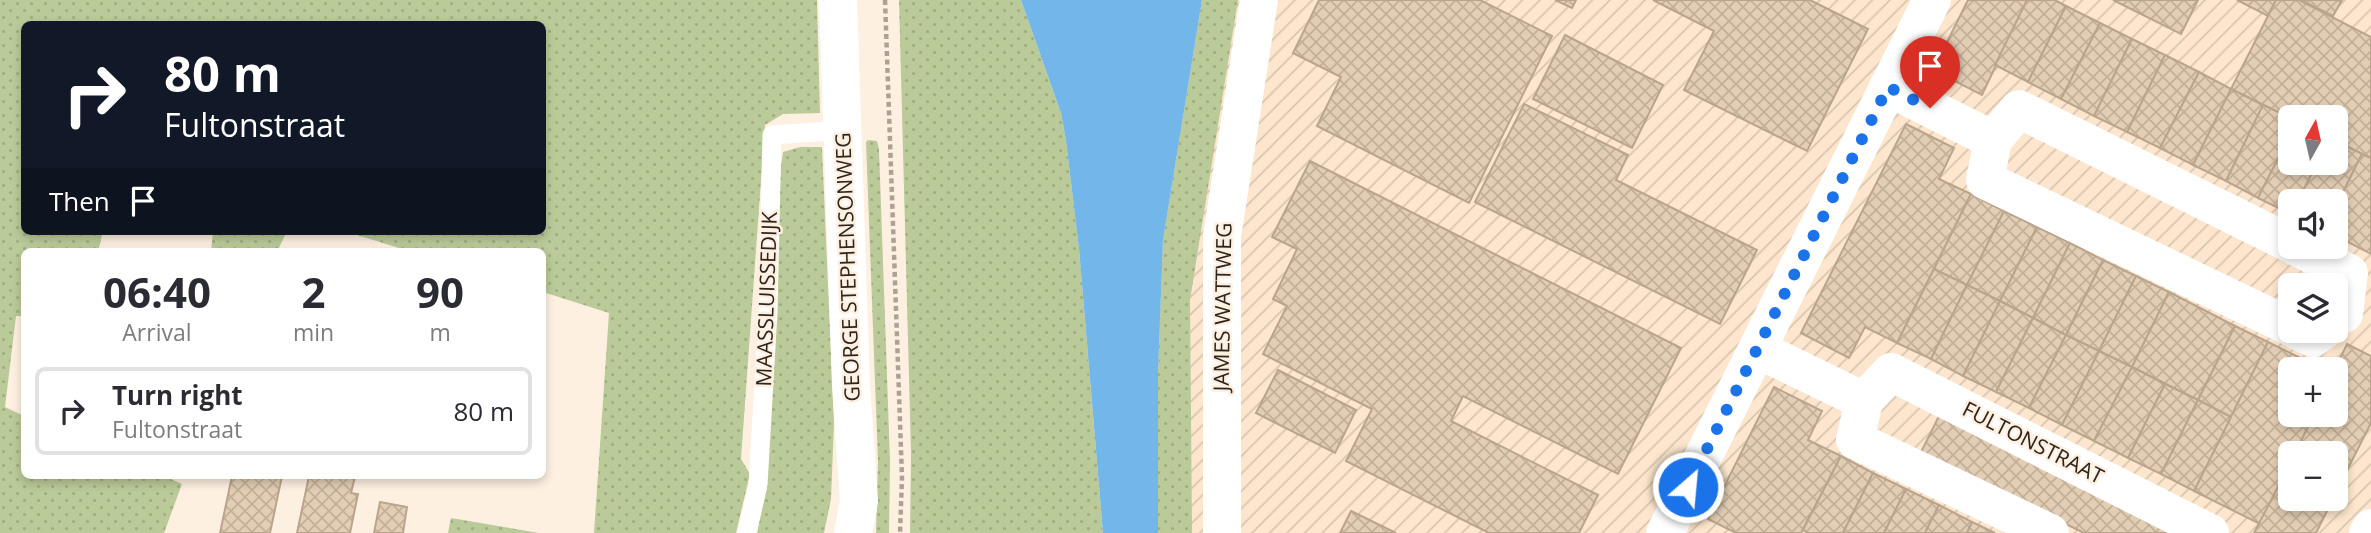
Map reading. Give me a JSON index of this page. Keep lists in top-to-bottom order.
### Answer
{
  "streets": {
    "street": ["GEORGE STEPHENSONWEG", "JAMES WATTWEG", "FULTONSTRAAT"],
    "lane": ["MAASSLUISSEDIJK"]
  },
  "crossings": [
    ["GEORGE STEPHENSONWEG", "MAASSLUISSEDIJK"]
  ],
  "north": "top",
  "page": {
    "turn": ["80 m", "Fultonstraat"],
    "map_buttons": ["+", "−"],
    "then": "Then",
    "eta": [
      "06:40",
      "Arrival",
      "2",
      "min",
      "90",
      "m"
    ],
    "list": [
      {
        "name": "Turn right",
        "note": "Fultonstraat",
        "value": "80 m"
      }
    ]
  }
}
